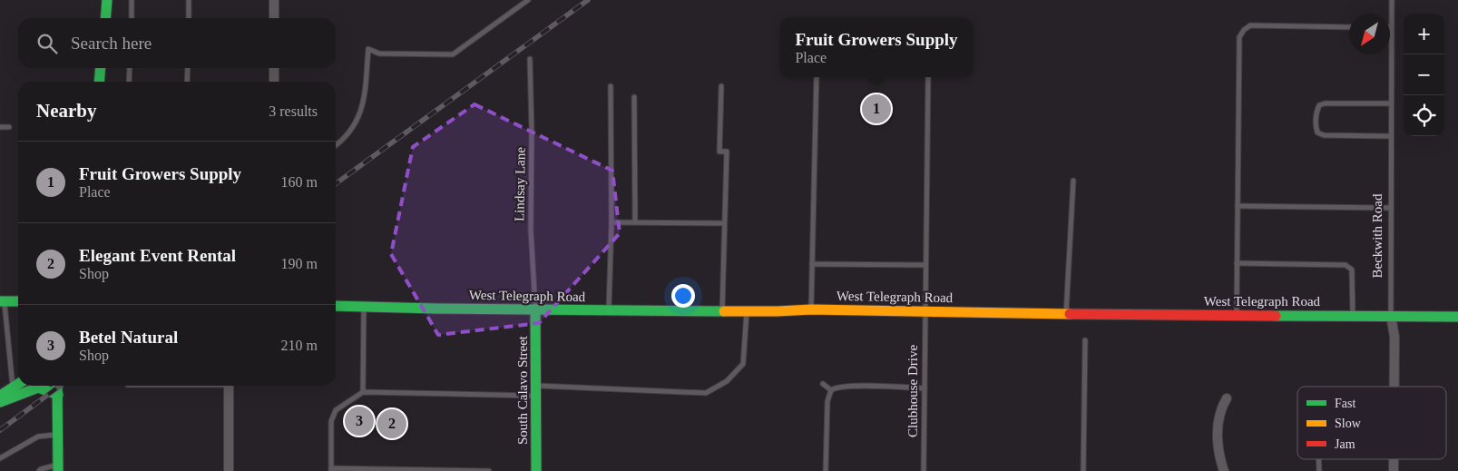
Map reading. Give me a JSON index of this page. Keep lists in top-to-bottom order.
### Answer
{
  "streets": {
    "main road": ["West Telegraph Road", "South Calavo Street"],
    "street": ["Beckwith Road"],
    "lane": ["Lindsay Lane", "Clubhouse Drive"]
  },
  "crossings": [
    ["Lindsay Lane", "West Telegraph Road"],
    ["Lindsay Lane", "South Calavo Street"],
    ["Beckwith Road", "West Telegraph Road"],
    ["West Telegraph Road", "South Calavo Street"],
    ["West Telegraph Road", "Clubhouse Drive"]
  ],
  "legend": ["Fast", "Slow", "Jam"],
  "north": "bottom left",
  "page": {
    "map_buttons": ["+", "−"],
    "popup": ["Fruit Growers Supply", "Place"],
    "search": "Search here",
    "heading": ["Nearby", "3 results"],
    "pins": ["1", "3", "2"],
    "list": [
      {
        "mark": "1",
        "name": "Fruit Growers Supply",
        "note": "Place",
        "value": "160 m"
      },
      {
        "mark": "2",
        "name": "Elegant Event Rental",
        "note": "Shop",
        "value": "190 m"
      },
      {
        "mark": "3",
        "name": "Betel Natural",
        "note": "Shop",
        "value": "210 m"
      }
    ]
  }
}
